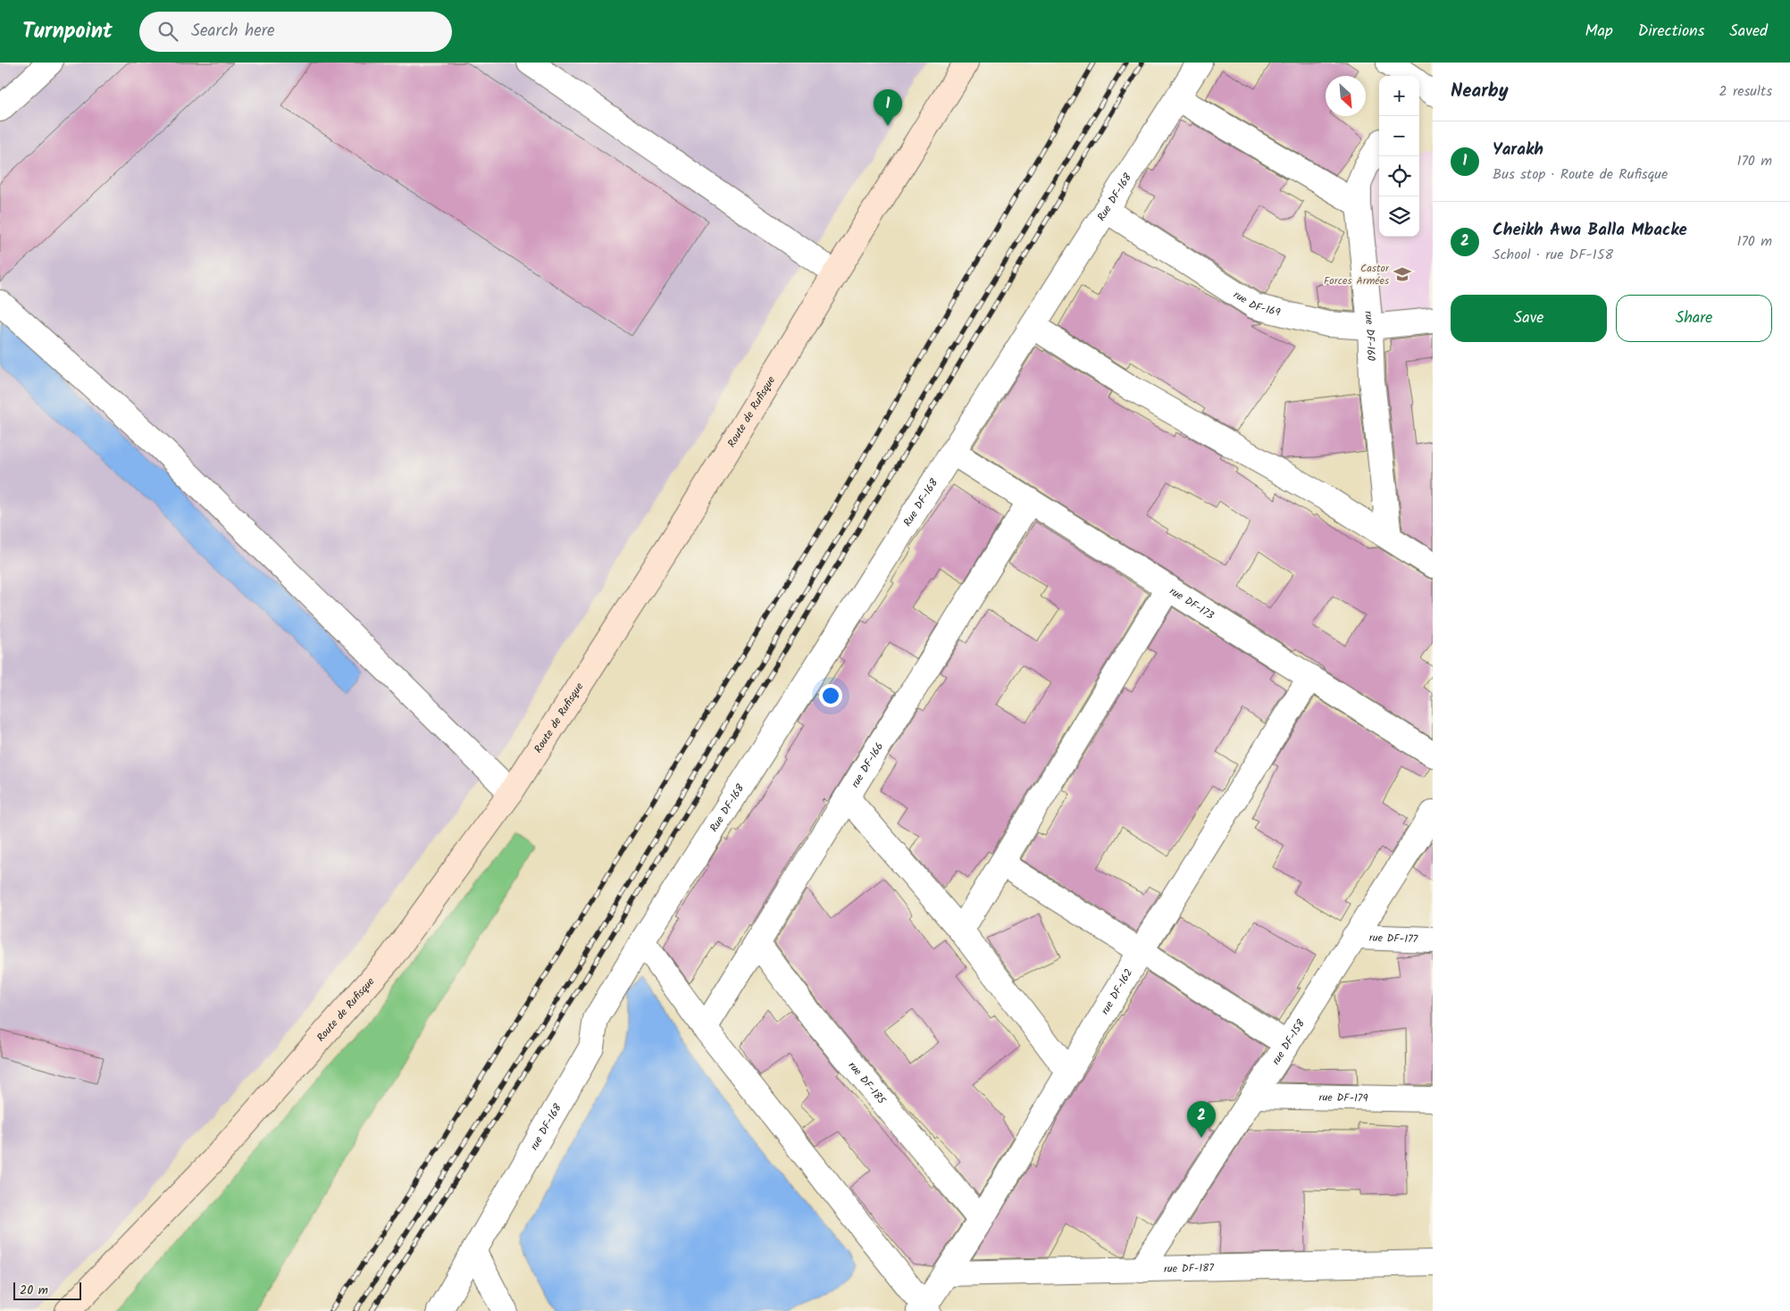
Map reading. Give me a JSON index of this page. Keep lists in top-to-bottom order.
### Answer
{
  "streets": {
    "main road": ["Route de Rufisque"],
    "street": [
      "Rue DF-168",
      "rue DF-169",
      "rue DF-160",
      "rue DF-173",
      "rue DF-166",
      "rue DF-177",
      "rue DF-162",
      "rue DF-158",
      "rue DF-185",
      "rue DF-179",
      "rue DF-168",
      "rue DF-187"
    ]
  },
  "crossings": [
    ["Rue DF-168", "rue DF-169"],
    ["Rue DF-168", "rue DF-173"],
    ["Rue DF-168", "rue DF-168"],
    ["rue DF-169", "rue DF-160"],
    ["rue DF-173", "rue DF-166"],
    ["rue DF-173", "rue DF-162"],
    ["rue DF-166", "rue DF-185"],
    ["rue DF-177", "rue DF-158"],
    ["rue DF-162", "rue DF-185"],
    ["rue DF-162", "rue DF-187"],
    ["rue DF-158", "rue DF-179"],
    ["rue DF-158", "rue DF-187"]
  ],
  "places": {
    "school or university": ["Castor Forces Armées"]
  },
  "scale_bar": "20 m",
  "north": "bottom right",
  "page": {
    "header": "Turnpoint",
    "search": "Search here",
    "nav": ["Map", "Directions", "Saved"],
    "heading": ["Nearby", "2 results"],
    "map_buttons": ["+", "−"],
    "pins": ["1", "2"],
    "list": [
      {
        "mark": "1",
        "name": "Yarakh",
        "note": "Bus stop · Route de Rufisque",
        "value": "170 m"
      },
      {
        "mark": "2",
        "name": "Cheikh Awa Balla Mbacke",
        "note": "School · rue DF-158",
        "value": "170 m"
      }
    ],
    "buttons": ["Save", "Share"],
    "scale": "20 m"
  }
}
